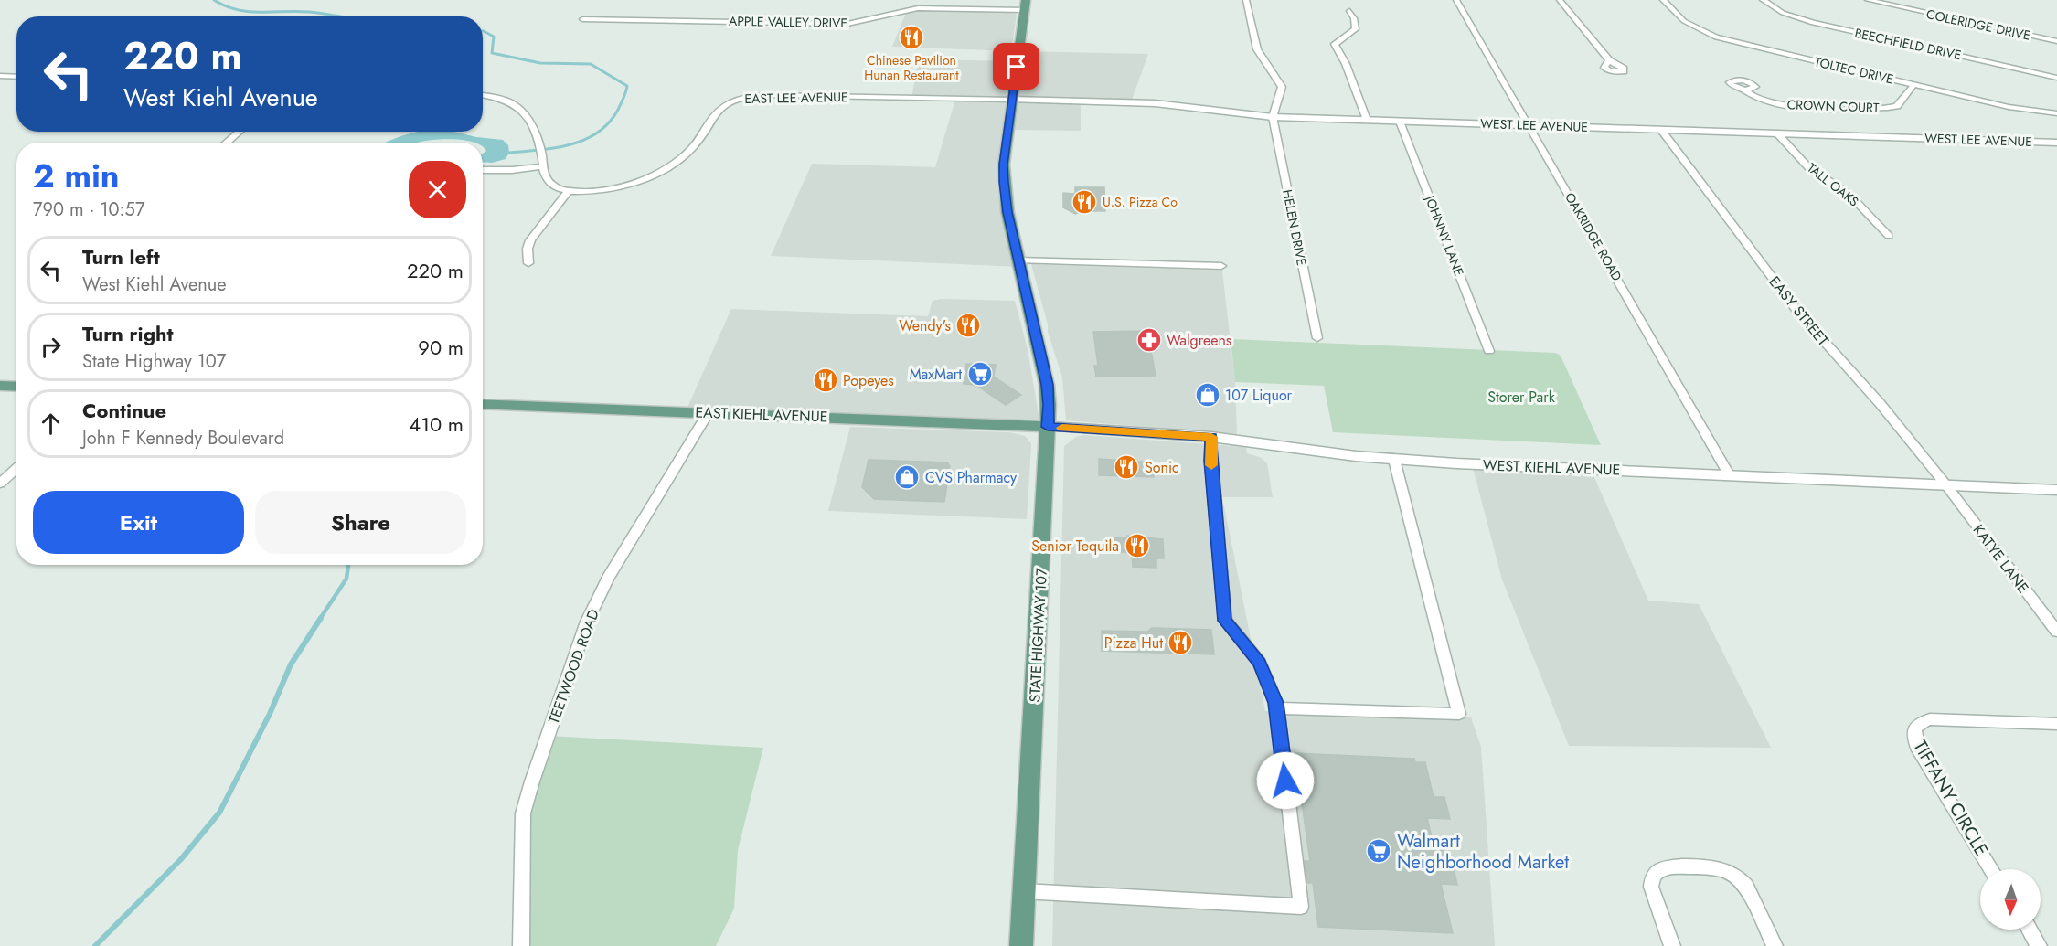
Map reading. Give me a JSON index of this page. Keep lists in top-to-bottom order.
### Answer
{
  "streets": {
    "main road": ["EAST KIEHL AVENUE", "STATE HIGHWAY 107"],
    "street": [
      "APPLE VALLEY DRIVE",
      "COLERIDGE DRIVE",
      "BEECHFIELD DRIVE",
      "TOLTEC DRIVE",
      "EAST LEE AVENUE",
      "CROWN COURT",
      "WEST LEE AVENUE",
      "TALL OAKS",
      "HELEN DRIVE",
      "JOHNNY LANE",
      "OAKRIDGE ROAD",
      "EASY STREET",
      "WEST KIEHL AVENUE",
      "KATYE LANE",
      "TEETWOOD ROAD",
      "TIFFANY CIRCLE"
    ]
  },
  "crossings": [
    ["APPLE VALLEY DRIVE", "STATE HIGHWAY 107"],
    ["TOLTEC DRIVE", "CROWN COURT"],
    ["EAST LEE AVENUE", "WEST LEE AVENUE"],
    ["EAST LEE AVENUE", "STATE HIGHWAY 107"],
    ["WEST LEE AVENUE", "TALL OAKS"],
    ["WEST LEE AVENUE", "HELEN DRIVE"],
    ["WEST LEE AVENUE", "JOHNNY LANE"],
    ["WEST LEE AVENUE", "OAKRIDGE ROAD"],
    ["WEST LEE AVENUE", "EASY STREET"],
    ["WEST LEE AVENUE", "STATE HIGHWAY 107"],
    ["OAKRIDGE ROAD", "WEST KIEHL AVENUE"],
    ["EASY STREET", "WEST KIEHL AVENUE"],
    ["EASY STREET", "KATYE LANE"],
    ["EAST KIEHL AVENUE", "WEST KIEHL AVENUE"],
    ["EAST KIEHL AVENUE", "STATE HIGHWAY 107"],
    ["EAST KIEHL AVENUE", "TEETWOOD ROAD"],
    ["WEST KIEHL AVENUE", "KATYE LANE"],
    ["WEST KIEHL AVENUE", "STATE HIGHWAY 107"]
  ],
  "parks": ["Storer Park"],
  "places": {
    "restaurant": [
      "Chinese Pavilion Hunan Restaurant",
      "U.S. Pizza Co",
      "Wendy's",
      "Popeyes",
      "Sonic",
      "Senior Tequila",
      "Pizza Hut"
    ],
    "pharmacy": ["Walgreens"],
    "supermarket": ["MaxMart", "Walmart Neighborhood Market"],
    "shop": ["107 Liquor", "CVS Pharmacy"]
  },
  "north": "bottom",
  "page": {
    "turn": ["220 m", "West Kiehl Avenue"],
    "heading": ["2 min", "790 m · 10:57"],
    "list": [
      {
        "name": "Turn left",
        "note": "West Kiehl Avenue",
        "value": "220 m"
      },
      {
        "name": "Turn right",
        "note": "State Highway 107",
        "value": "90 m"
      },
      {
        "name": "Continue",
        "note": "John F Kennedy Boulevard",
        "value": "410 m"
      }
    ],
    "buttons": ["Exit", "Share"]
  }
}
